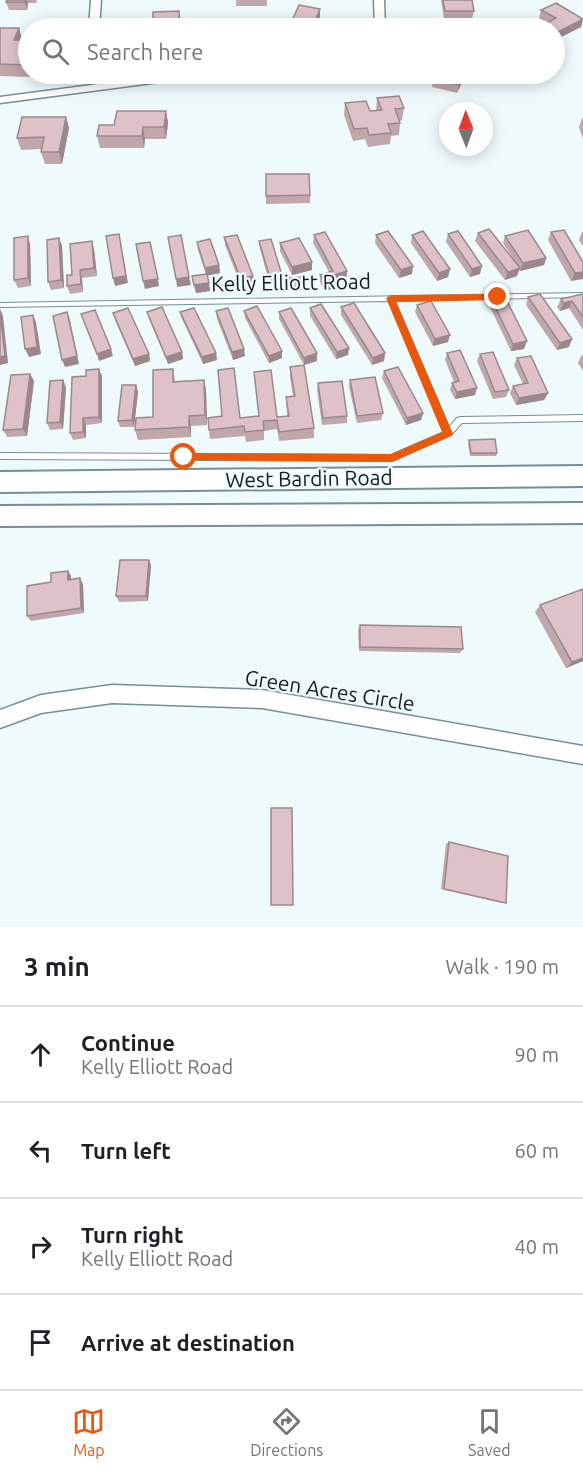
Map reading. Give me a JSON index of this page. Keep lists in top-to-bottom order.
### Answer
{
  "streets": {
    "street": ["West Bardin Road", "Green Acres Circle"],
    "lane": ["Kelly Elliott Road"]
  },
  "north": "top",
  "page": {
    "search": "Search here",
    "heading": ["3 min", "Walk · 190 m"],
    "list": [
      ["Continue", "Kelly Elliott Road", "90 m"],
      ["Turn left", "60 m"],
      ["Turn right", "Kelly Elliott Road", "40 m"],
      "Arrive at destination"
    ],
    "nav": ["Map", "Directions", "Saved"]
  }
}
